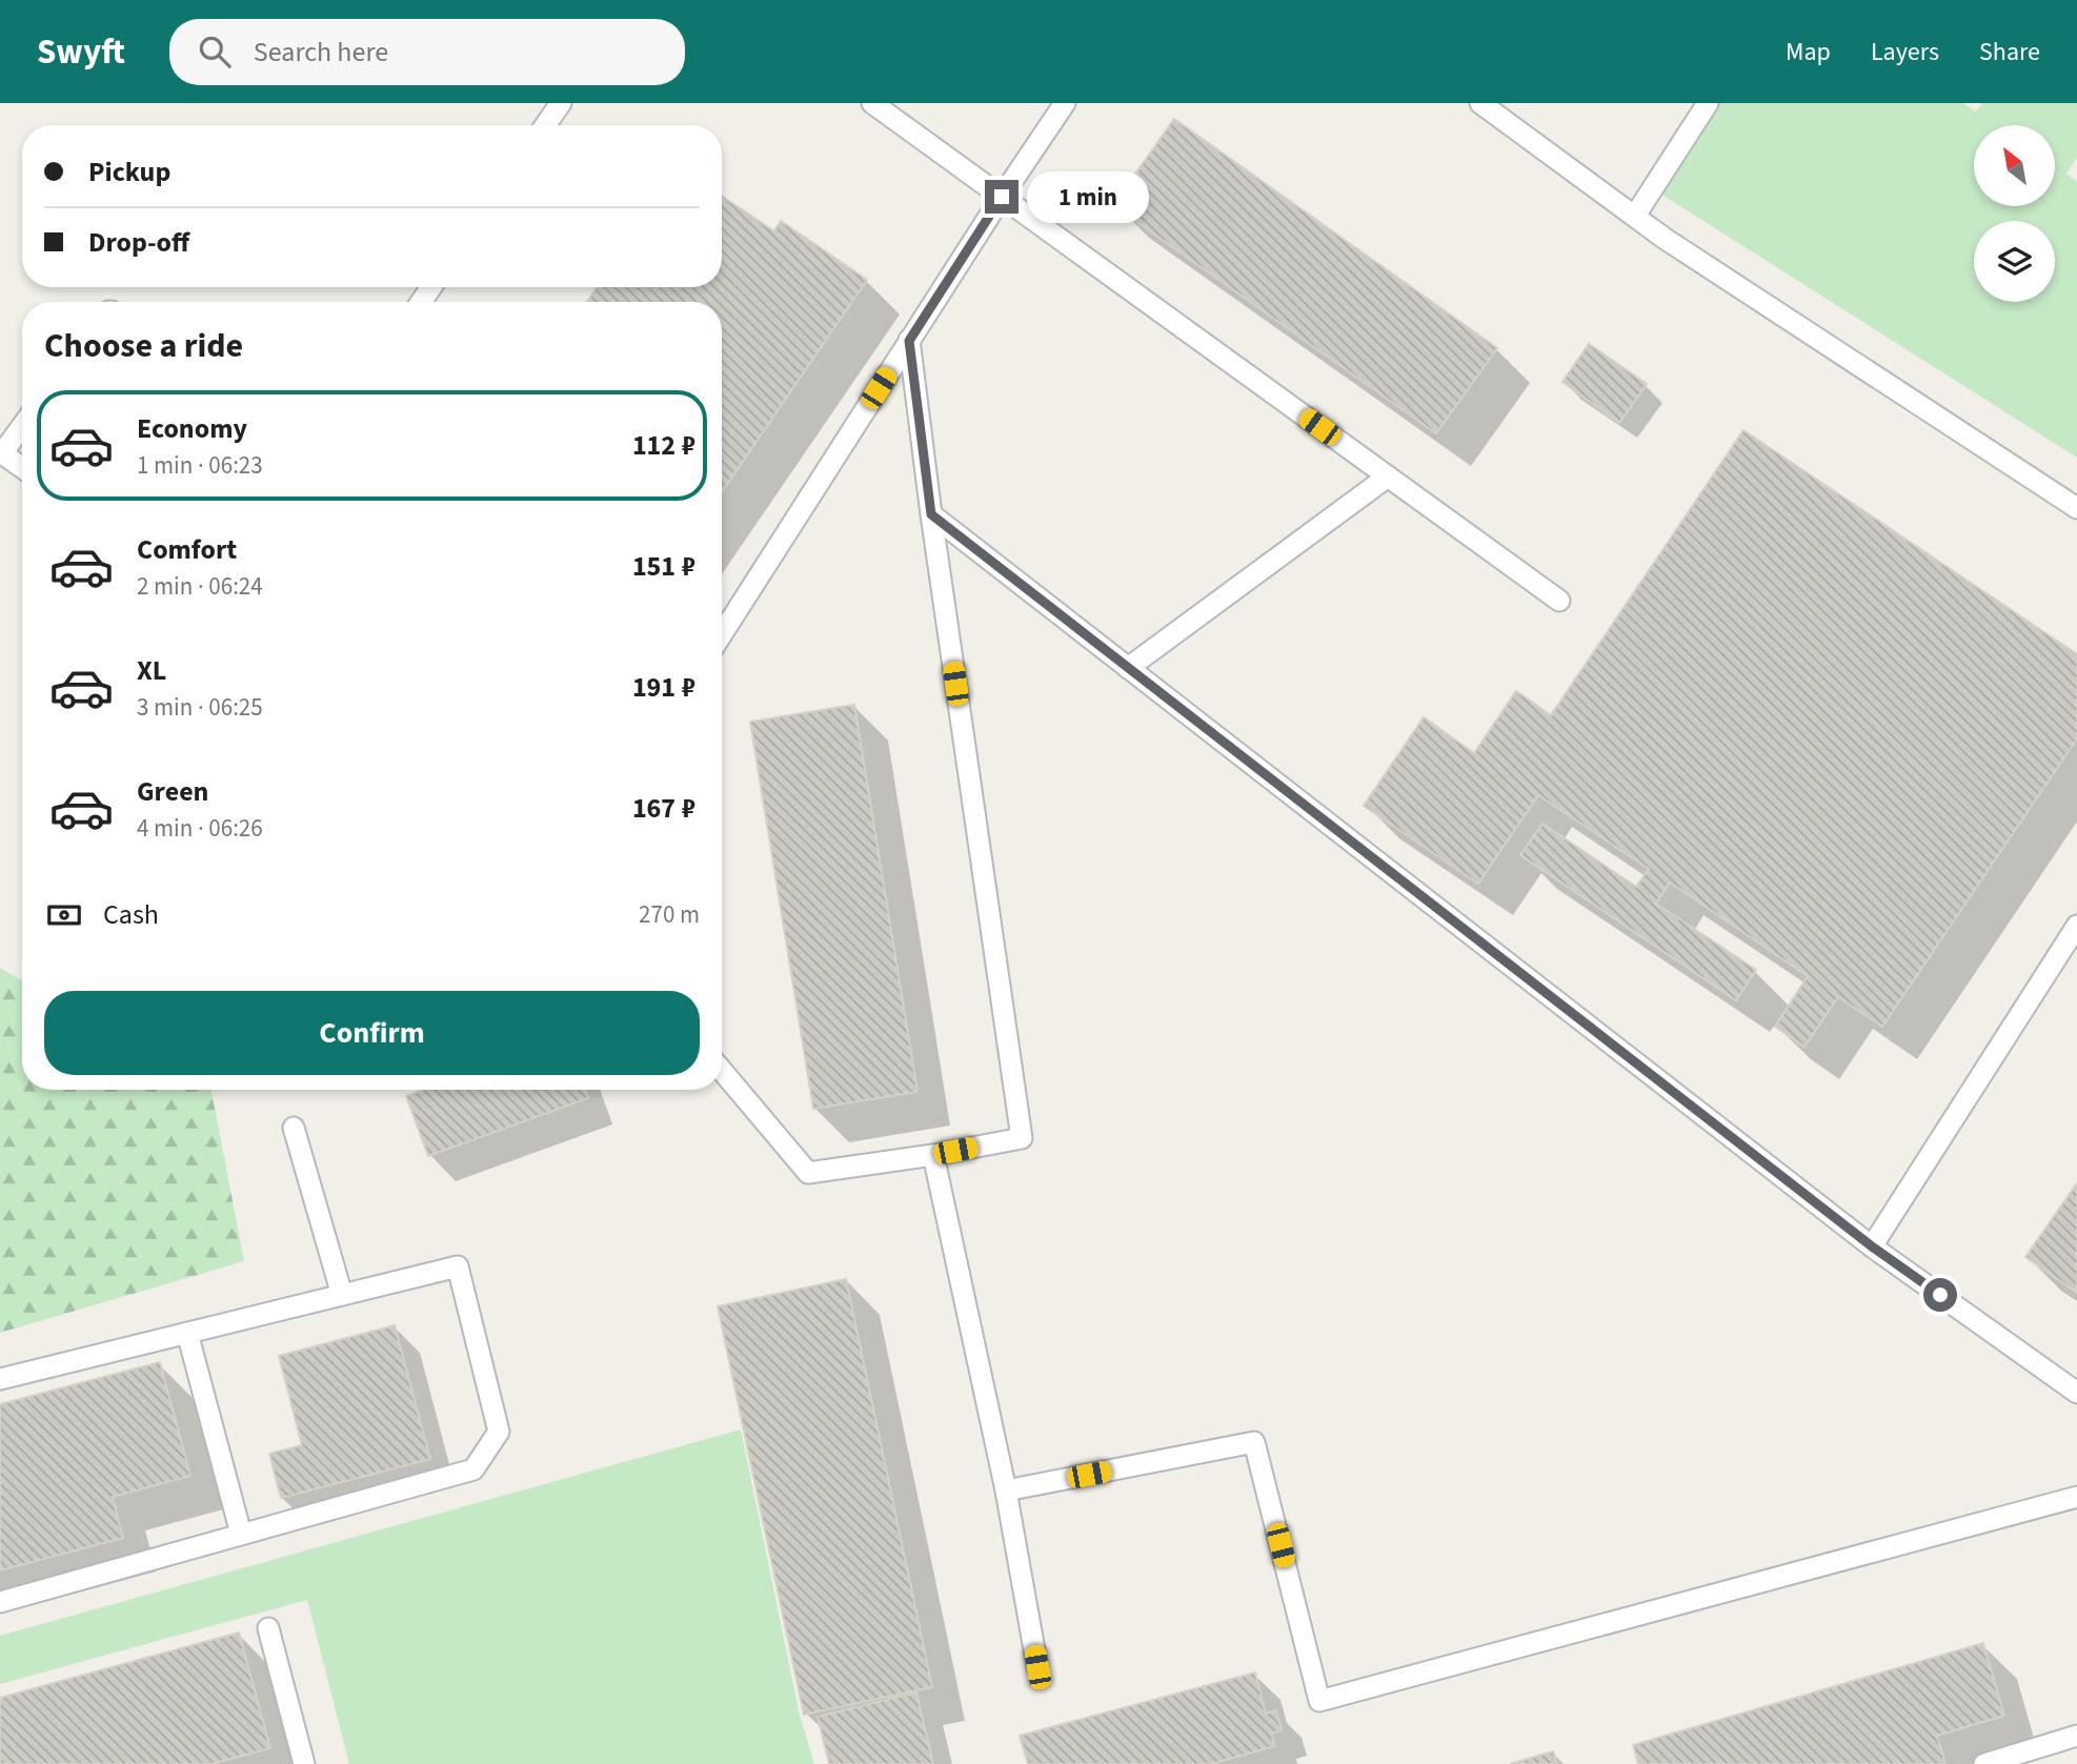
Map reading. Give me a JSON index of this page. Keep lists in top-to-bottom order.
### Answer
{
  "north": "top left",
  "page": {
    "header": "Swyft",
    "search": "Search here",
    "nav": ["Map", "Layers", "Share"],
    "banner": ["Pickup", "Drop-off"],
    "bubble": "1 min",
    "heading": "Choose a ride",
    "list": [
      {
        "name": "Economy",
        "note": "1 min · 06:23",
        "value": "112 ₽"
      },
      {
        "name": "Comfort",
        "note": "2 min · 06:24",
        "value": "151 ₽"
      },
      {
        "name": "XL",
        "note": "3 min · 06:25",
        "value": "191 ₽"
      },
      {
        "name": "Green",
        "note": "4 min · 06:26",
        "value": "167 ₽"
      }
    ],
    "pay": ["Cash", "270 m"],
    "buttons": "Confirm"
  }
}
